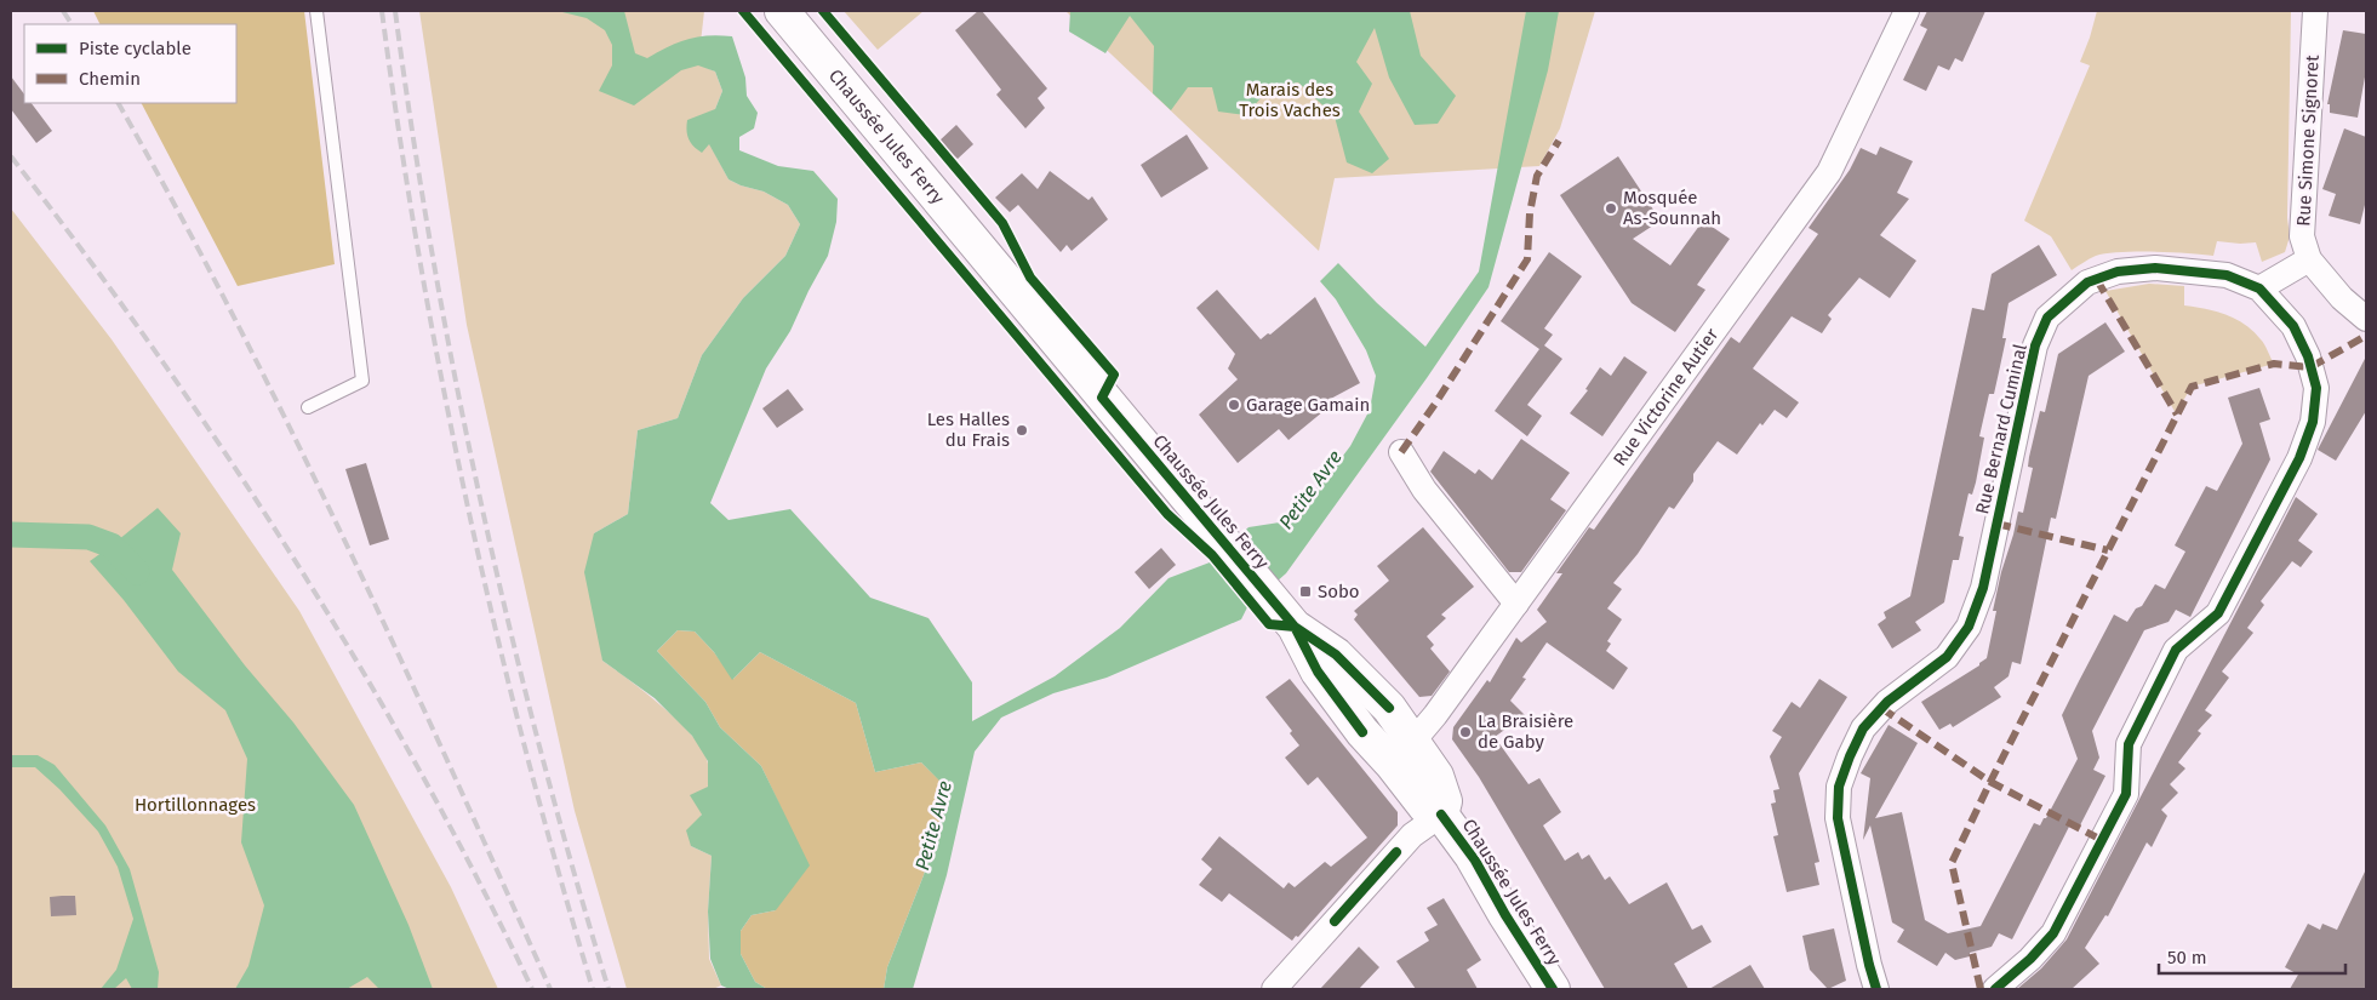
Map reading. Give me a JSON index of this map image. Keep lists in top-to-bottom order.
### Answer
{
  "streets": {
    "main road": ["Chaussée Jules Ferry"],
    "street": ["Rue Simone Signoret", "Rue Victorine Autier", "Rue Bernard Cuminal"]
  },
  "crossings": [
    ["Chaussée Jules Ferry", "Rue Victorine Autier"]
  ],
  "water": ["Petite Avre"],
  "parks": ["Marais des Trois Vaches", "Hortillonnages"],
  "places": {
    "other": [
      "Mosquée As-Sounnah",
      "Garage Gamain",
      "Les Halles du Frais",
      "La Braisière de Gaby"
    ],
    "transit": ["Sobo"]
  },
  "legend": ["Piste cyclable", "Chemin"],
  "scale_bar": "50 m"
}
